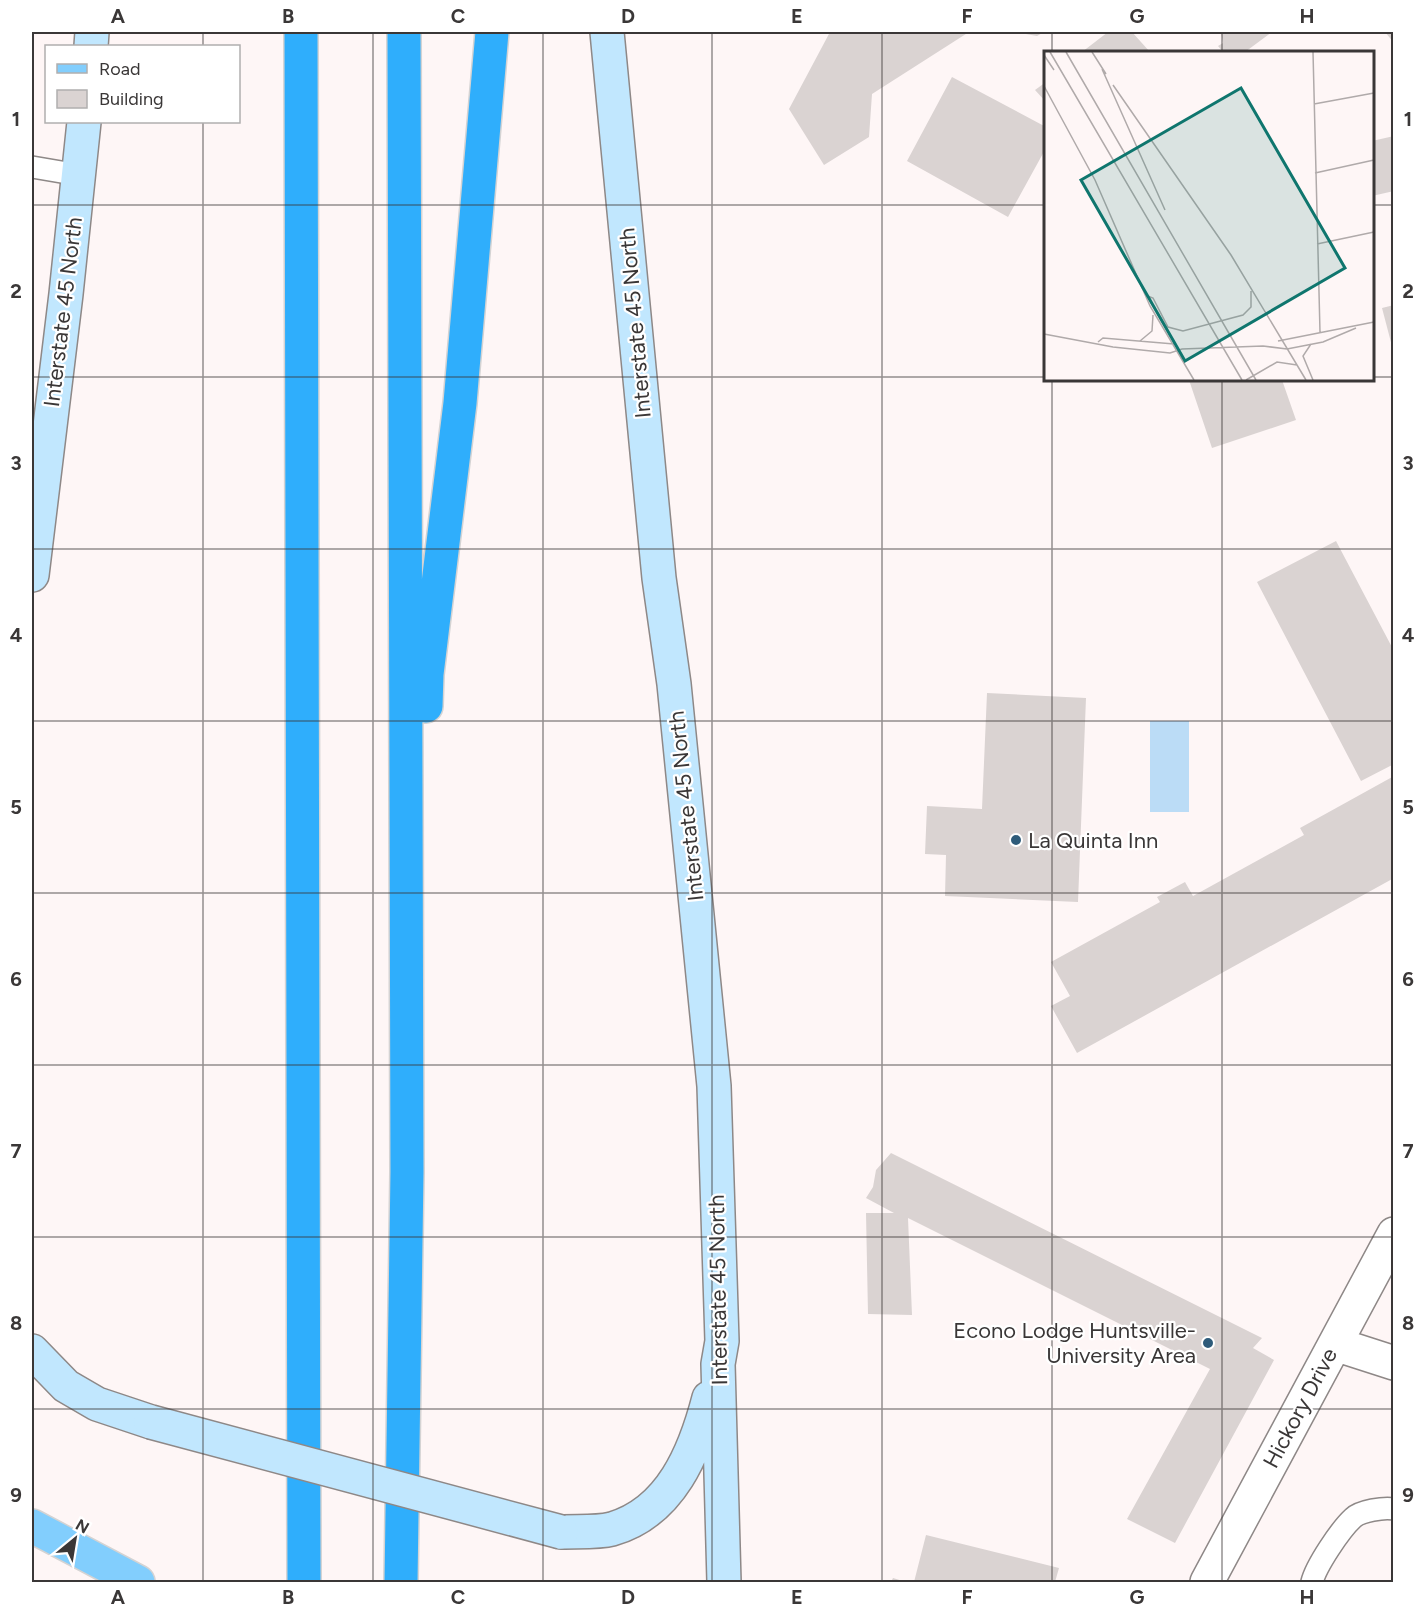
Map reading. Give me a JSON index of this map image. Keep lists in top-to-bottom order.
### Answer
{
  "streets": {
    "main road": ["Interstate 45 North"],
    "street": ["Hickory Drive"]
  },
  "places": ["La Quinta Inn", "Econo Lodge Huntsville- University Area"],
  "legend": ["Road", "Building"],
  "north": "top right",
  "grid": {
    "columns": [
      "A",
      "B",
      "C",
      "D",
      "E",
      "F",
      "G",
      "H"
    ],
    "rows": [
      "1",
      "2",
      "3",
      "4",
      "5",
      "6",
      "7",
      "8",
      "9"
    ]
  }
}
